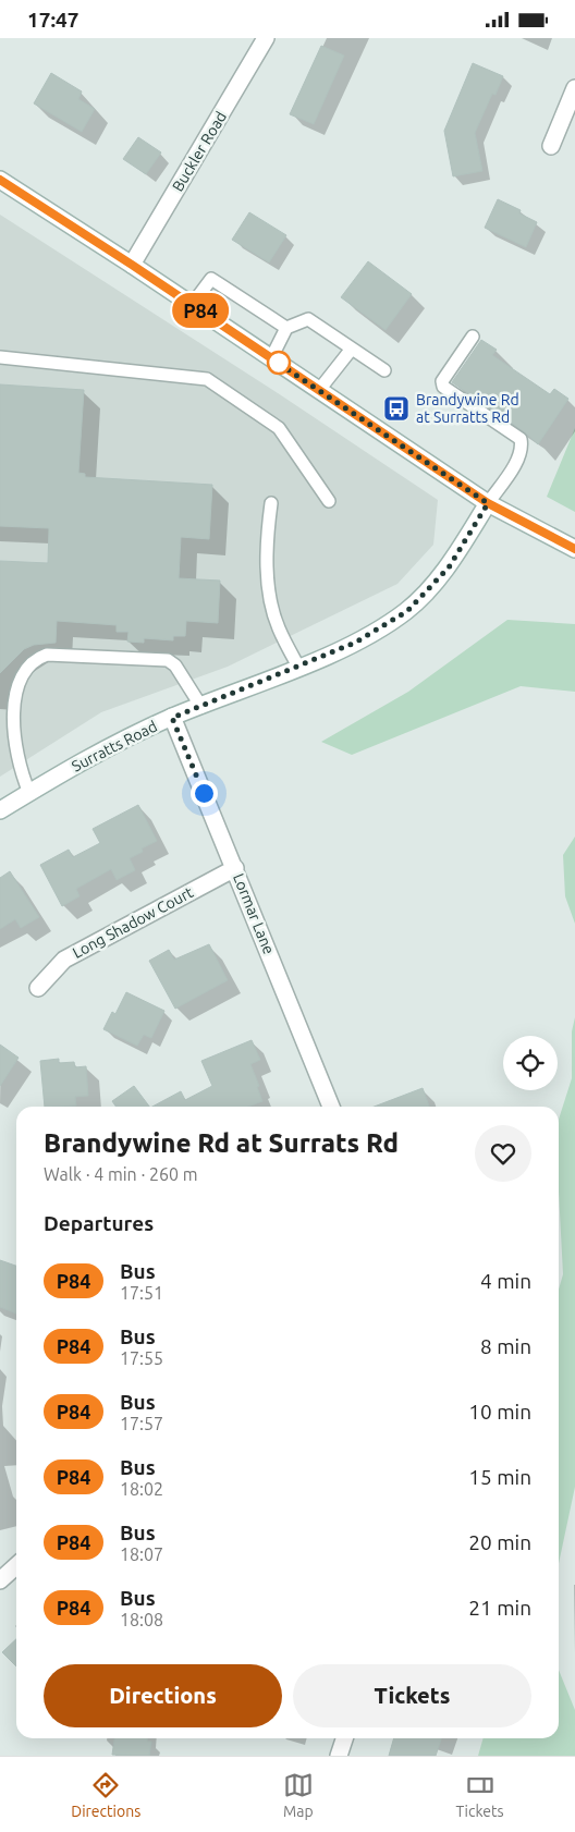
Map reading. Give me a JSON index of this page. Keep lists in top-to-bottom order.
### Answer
{
  "streets": {
    "main road": [
      "Buckler Road",
      "Surratts Road",
      "Lormar Lane",
      "Long Shadow Court"
    ]
  },
  "crossings": [
    ["Surratts Road", "Lormar Lane"],
    ["Lormar Lane", "Long Shadow Court"]
  ],
  "places": {
    "bus stop": ["Brandywine Rd at Surratts Rd"]
  },
  "lines": ["bus line P84"],
  "page": {
    "status": "17:47",
    "on_map": "P84",
    "heading": [
      ["Brandywine Rd at Surrats Rd", "Walk · 4 min · 260 m"],
      "Departures"
    ],
    "list": [
      {
        "mark": "P84",
        "name": "Bus",
        "note": "17:51",
        "value": "4 min"
      },
      {
        "mark": "P84",
        "name": "Bus",
        "note": "17:55",
        "value": "8 min"
      },
      {
        "mark": "P84",
        "name": "Bus",
        "note": "17:57",
        "value": "10 min"
      },
      {
        "mark": "P84",
        "name": "Bus",
        "note": "18:02",
        "value": "15 min"
      },
      {
        "mark": "P84",
        "name": "Bus",
        "note": "18:07",
        "value": "20 min"
      },
      {
        "mark": "P84",
        "name": "Bus",
        "note": "18:08",
        "value": "21 min"
      }
    ],
    "buttons": ["Directions", "Tickets"],
    "tabs": ["Directions", "Map", "Tickets"]
  }
}
